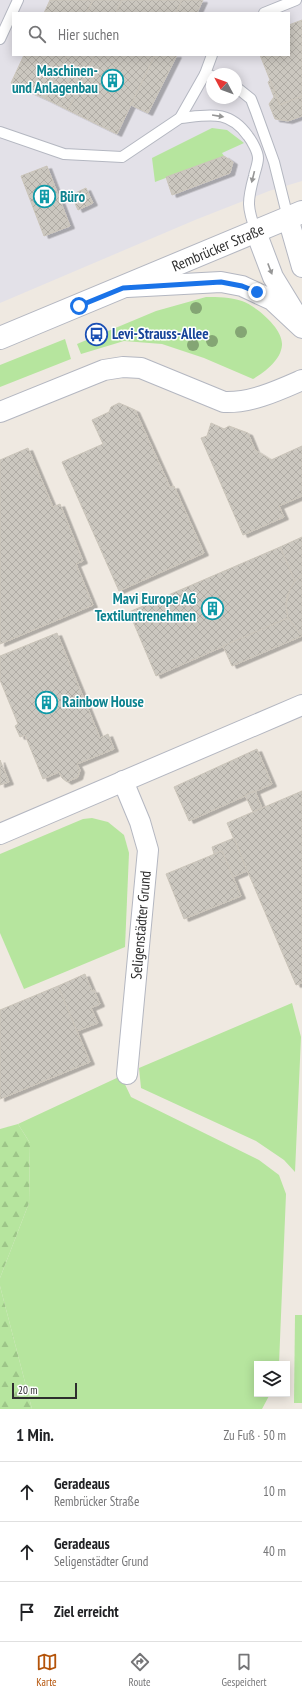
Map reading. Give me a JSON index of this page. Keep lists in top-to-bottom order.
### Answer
{
  "streets": {
    "main road": ["Rembrücker Straße"],
    "street": ["Seligenstädter Grund"]
  },
  "places": {
    "building": [
      "Maschinen- und Anlagenbau",
      "Büro",
      "Mavi Europe AG Textiluntrenehmen",
      "Rainbow House"
    ],
    "bus stop": ["Levi-Strauss-Allee"]
  },
  "scale_bar": "20 m",
  "north": "top left",
  "page": {
    "search": "Hier suchen",
    "scale": "20 m",
    "heading": ["1 Min.", "Zu Fuß · 50 m"],
    "list": [
      ["Geradeaus", "Rembrücker Straße", "10 m"],
      ["Geradeaus", "Seligenstädter Grund", "40 m"],
      "Ziel erreicht"
    ],
    "nav": ["Karte", "Route", "Gespeichert"]
  }
}
